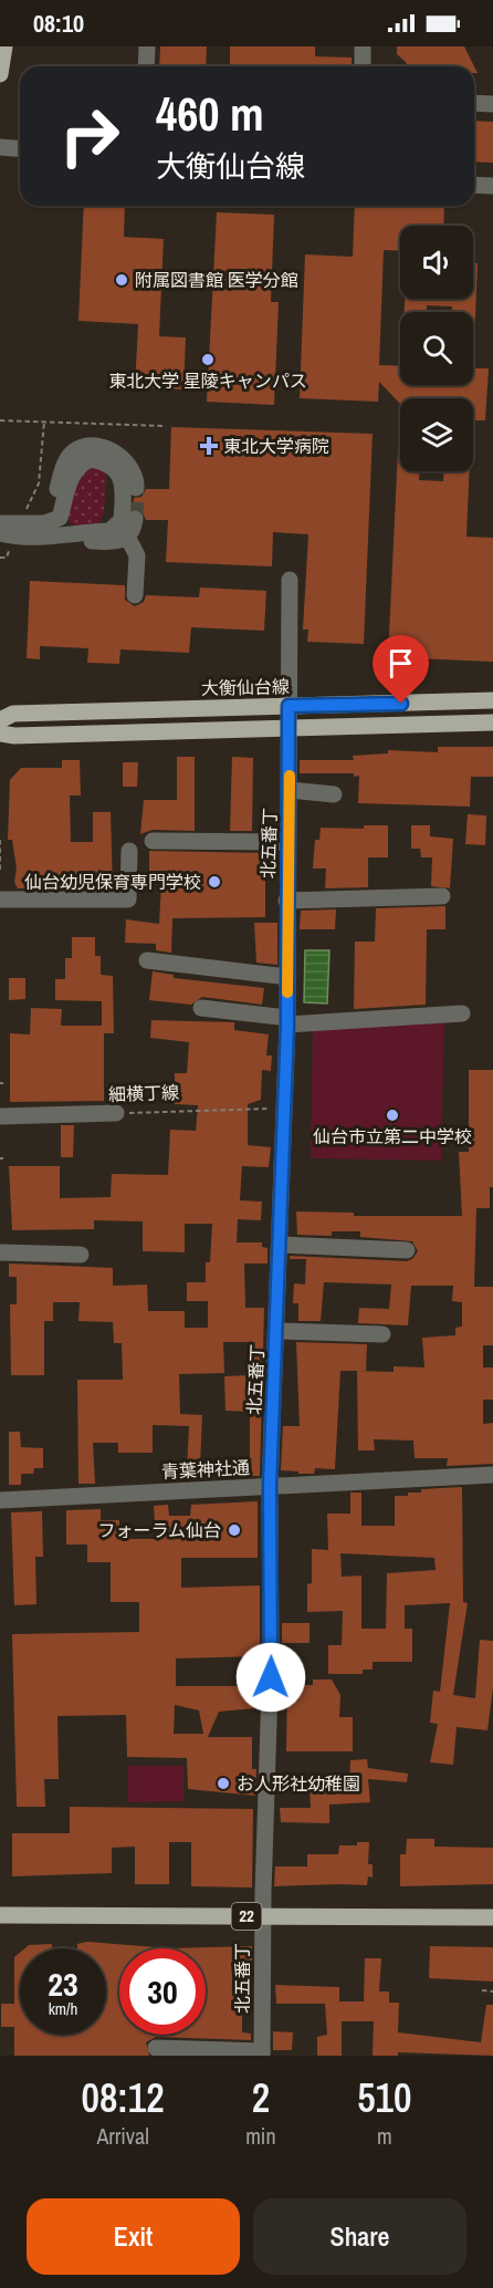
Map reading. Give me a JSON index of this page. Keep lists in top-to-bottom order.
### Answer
{
  "streets": {
    "main road": ["大衡仙台線", "22"],
    "street": ["北五番丁", "細横丁線", "青葉神社通"]
  },
  "crossings": [
    ["大衡仙台線", "北五番丁"],
    ["北五番丁", "細横丁線"],
    ["北五番丁", "青葉神社通"],
    ["北五番丁", "22"]
  ],
  "places": {
    "other": [
      "附属図書館 医学分館",
      "東北大学 星陵キャンパス",
      "仙台幼児保育専門学校",
      "仙台市立第二中学校",
      "フォーラム仙台",
      "お人形社幼稚園"
    ],
    "health": ["東北大学病院"]
  },
  "page": {
    "status": "08:10",
    "turn": ["460 m", "大衡仙台線"],
    "speed": "23 km/h",
    "limit": "30",
    "eta": [
      "08:12",
      "Arrival",
      "2",
      "min",
      "510",
      "m"
    ],
    "buttons": ["Exit", "Share"]
  }
}
